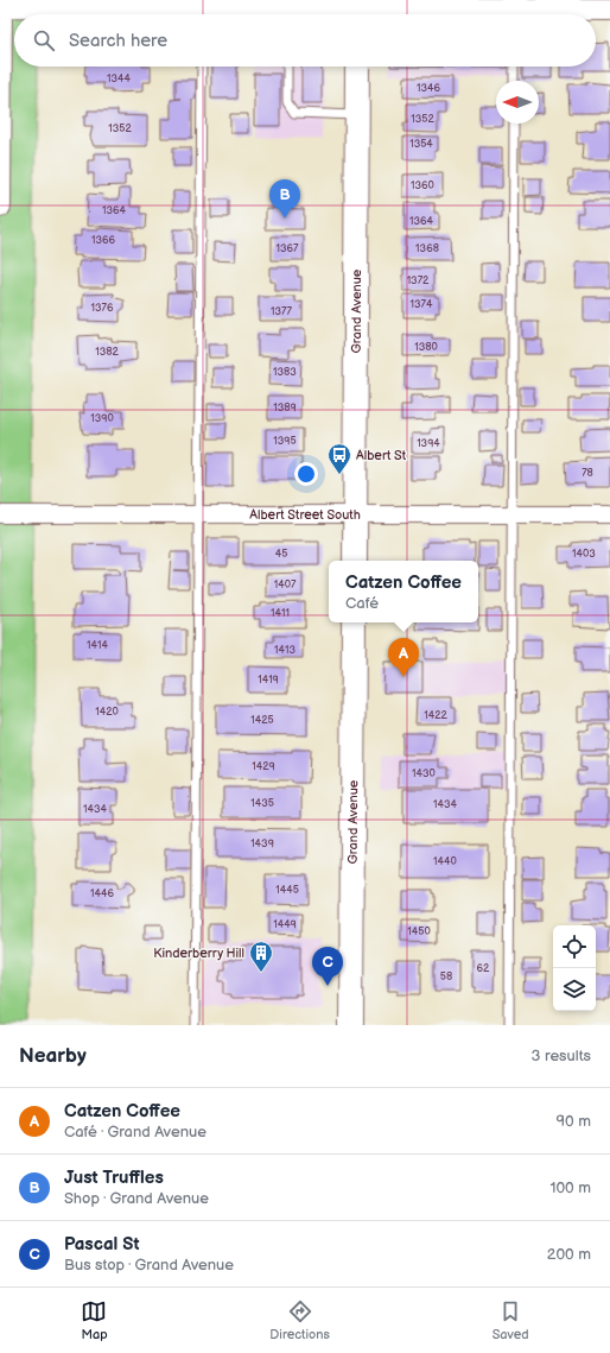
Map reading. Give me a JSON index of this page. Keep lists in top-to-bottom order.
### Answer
{
  "streets": {
    "main road": ["Grand Avenue"],
    "street": ["Albert Street South"]
  },
  "crossings": [
    ["Grand Avenue", "Albert Street South"]
  ],
  "places": {
    "bus stop": ["Albert St"],
    "building": ["Kinderberry Hill"]
  },
  "house_numbers": [
    "1344",
    "1346",
    "1352",
    "1352",
    "1354",
    "1360",
    "1364",
    "1364",
    "1366",
    "1367",
    "1368",
    "1372",
    "1374",
    "1376",
    "1377",
    "1380",
    "1382",
    "1383",
    "1389",
    "1390",
    "1395",
    "1394",
    "78",
    "45",
    "1403",
    "1407",
    "1411",
    "1414",
    "1413",
    "1419",
    "1420",
    "1422",
    "1425",
    "1429",
    "1430",
    "1435",
    "1434",
    "1434",
    "1439",
    "1440",
    "1445",
    "1446",
    "1449",
    "1450",
    "62",
    "58"
  ],
  "north": "left",
  "page": {
    "search": "Search here",
    "pins": ["B", "A", "C"],
    "popup": ["Catzen Coffee", "Café"],
    "heading": ["Nearby", "3 results"],
    "list": [
      {
        "mark": "A",
        "name": "Catzen Coffee",
        "note": "Café · Grand Avenue",
        "value": "90 m"
      },
      {
        "mark": "B",
        "name": "Just Truffles",
        "note": "Shop · Grand Avenue",
        "value": "100 m"
      },
      {
        "mark": "C",
        "name": "Pascal St",
        "note": "Bus stop · Grand Avenue",
        "value": "200 m"
      }
    ],
    "nav": ["Map", "Directions", "Saved"]
  }
}
